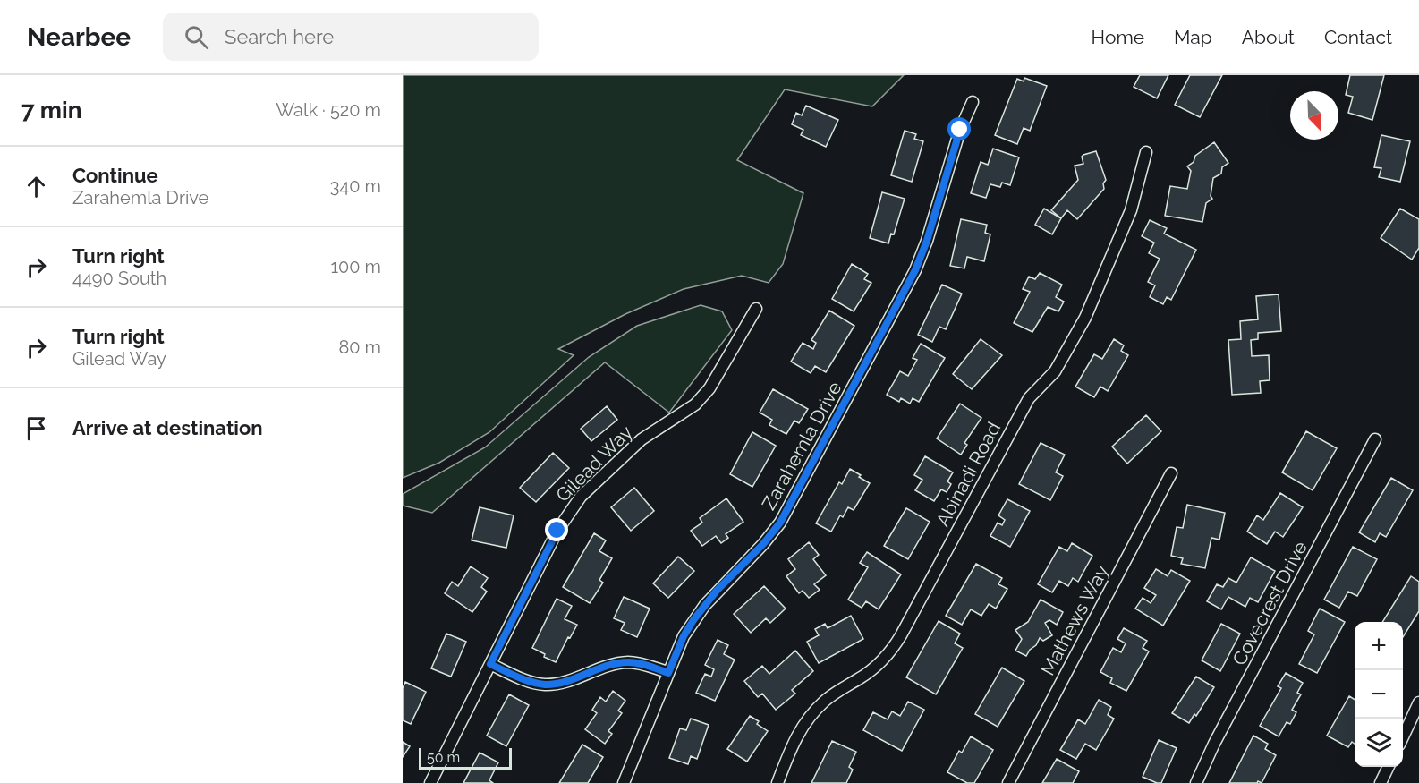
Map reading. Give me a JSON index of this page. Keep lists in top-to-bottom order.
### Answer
{
  "streets": {
    "street": [
      "Zarahemla Drive",
      "Gilead Way",
      "Abinadi Road",
      "Covecrest Drive",
      "Mathews Way"
    ]
  },
  "scale_bar": "50 m",
  "north": "bottom right",
  "page": {
    "header": "Nearbee",
    "search": "Search here",
    "nav": [
      "Home",
      "Map",
      "About",
      "Contact"
    ],
    "heading": ["7 min", "Walk · 520 m"],
    "list": [
      ["Continue", "Zarahemla Drive", "340 m"],
      ["Turn right", "4490 South", "100 m"],
      ["Turn right", "Gilead Way", "80 m"],
      "Arrive at destination"
    ],
    "map_buttons": ["+", "−"],
    "scale": "50 m"
  }
}
